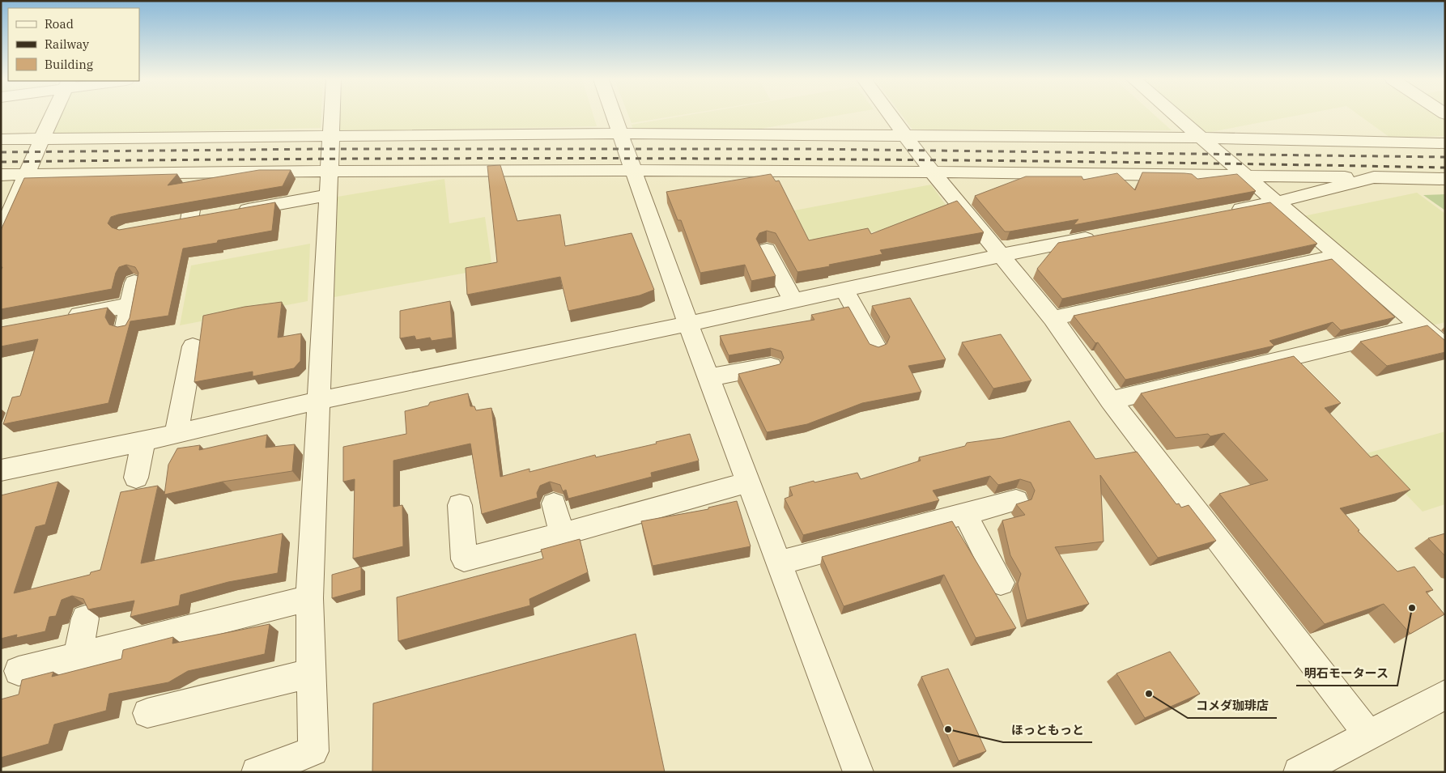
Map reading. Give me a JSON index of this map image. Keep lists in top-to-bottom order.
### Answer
{
  "places": ["明石モータース", "コメダ珈琲店", "ほっともっと"],
  "legend": ["Road", "Railway", "Building"]
}
